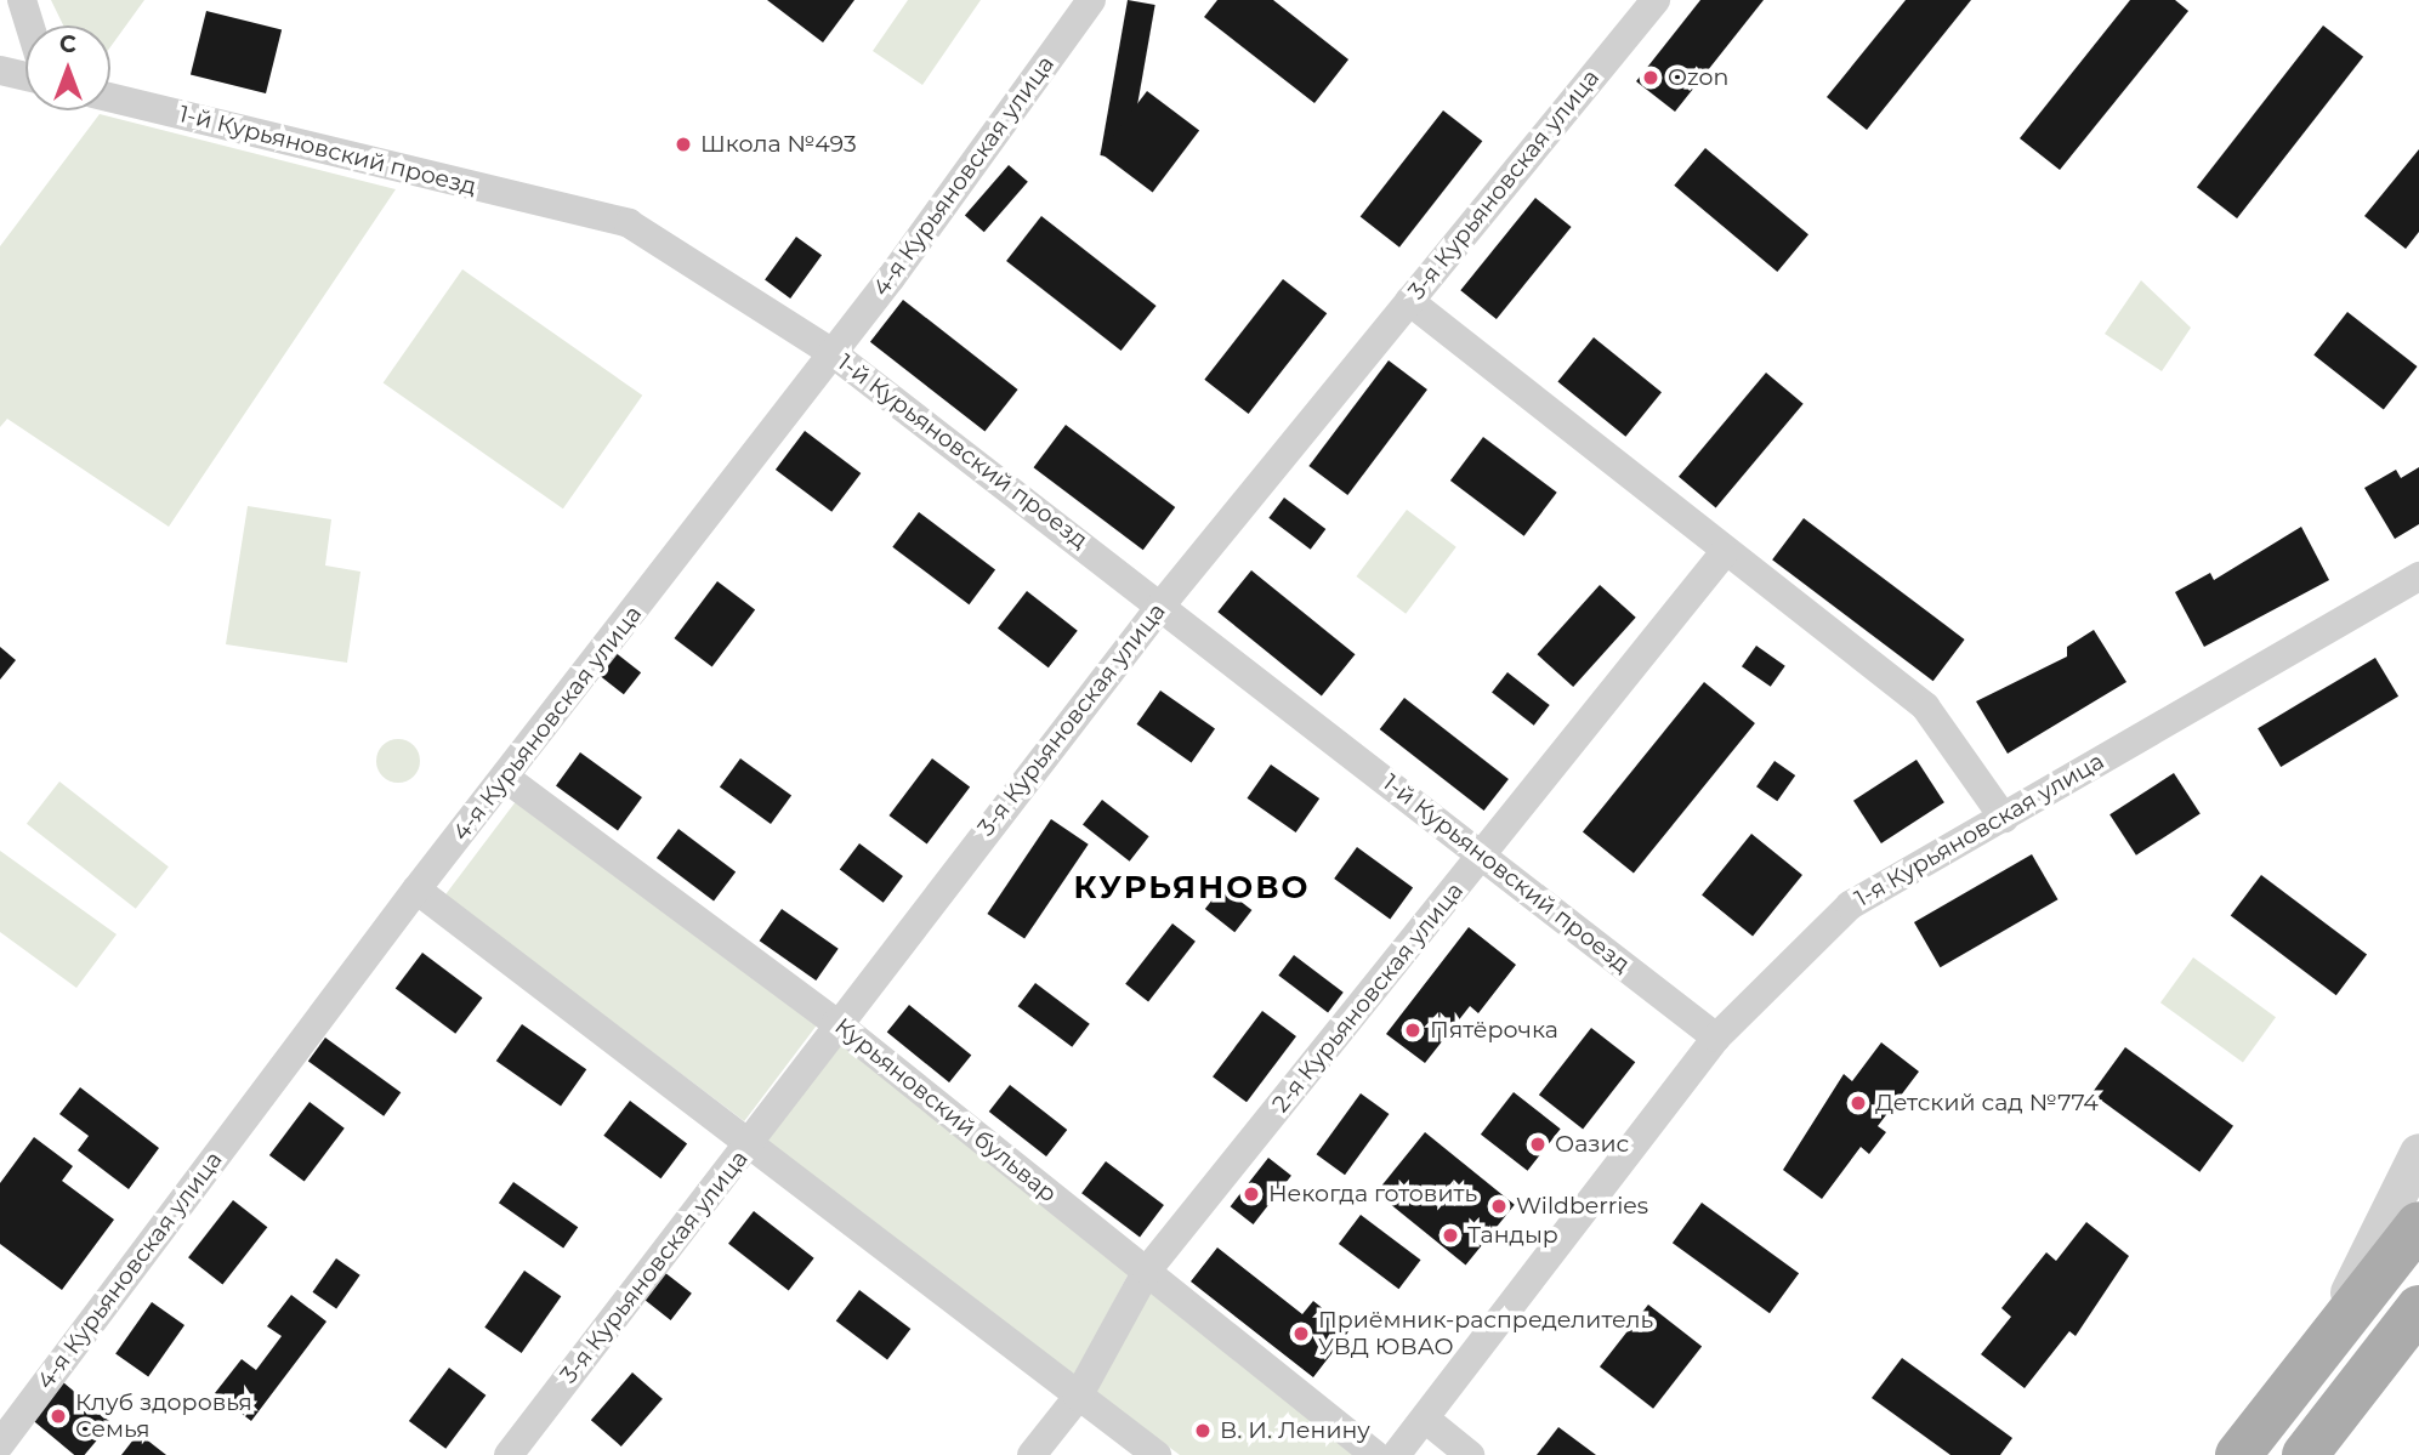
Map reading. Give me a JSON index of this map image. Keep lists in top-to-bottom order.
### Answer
{
  "streets": {
    "street": [
      "1-й Курьяновский проезд",
      "4-я Курьяновская улица",
      "3-я Курьяновская улица",
      "1-я Курьяновская улица",
      "2-я Курьяновская улица",
      "Курьяновский бульвар"
    ]
  },
  "crossings": [
    ["1-й Курьяновский проезд", "4-я Курьяновская улица"],
    ["1-й Курьяновский проезд", "3-я Курьяновская улица"],
    ["1-й Курьяновский проезд", "1-я Курьяновская улица"],
    ["1-й Курьяновский проезд", "2-я Курьяновская улица"],
    ["4-я Курьяновская улица", "Курьяновский бульвар"],
    ["3-я Курьяновская улица", "Курьяновский бульвар"],
    ["2-я Курьяновская улица", "Курьяновский бульвар"]
  ],
  "districts": ["КУРЬЯНОВО"],
  "places": [
    "Ozon",
    "Школа №493",
    "Пятёрочка",
    "Детский сад №774",
    "Оазис",
    "Некогда готовить",
    "Wildberries",
    "Тандыр",
    "Приёмник-распределитель УВД ЮВАО",
    "Клуб здоровья Семья",
    "В. И. Ленину"
  ],
  "north": "top"
}
